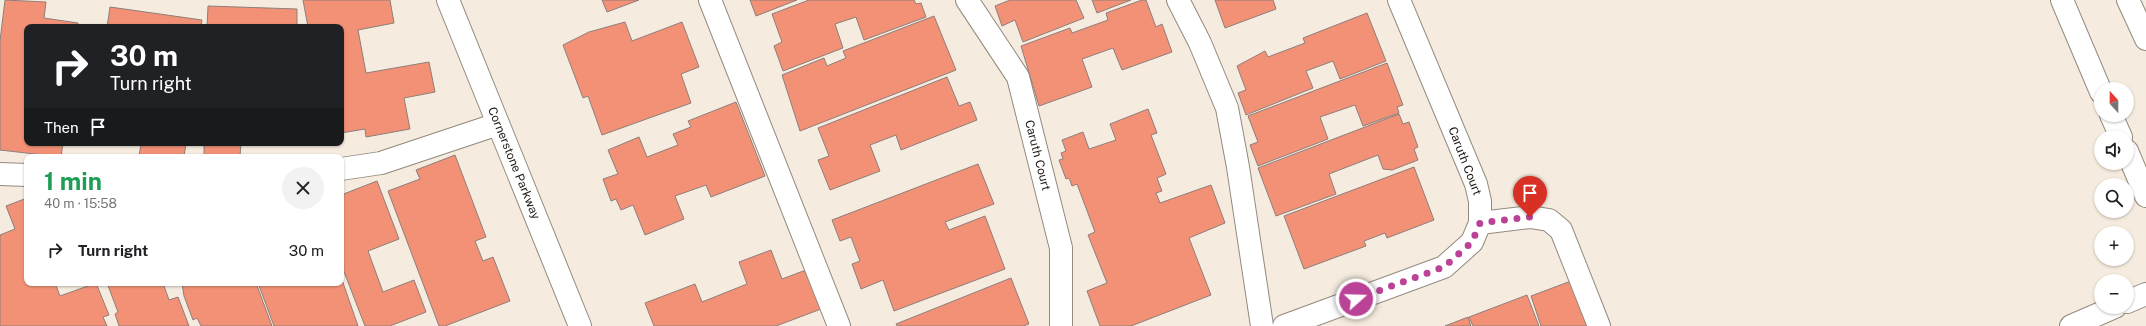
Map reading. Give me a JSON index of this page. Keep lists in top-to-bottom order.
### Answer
{
  "streets": {
    "main road": ["Caruth Court", "Cornerstone Parkway"]
  },
  "north": "top",
  "page": {
    "turn": ["30 m", "Turn right"],
    "map_buttons": ["+", "−"],
    "then": "Then",
    "heading": ["1 min", "40 m · 15:58"],
    "list": [
      {
        "name": "Turn right",
        "value": "30 m"
      }
    ]
  }
}
